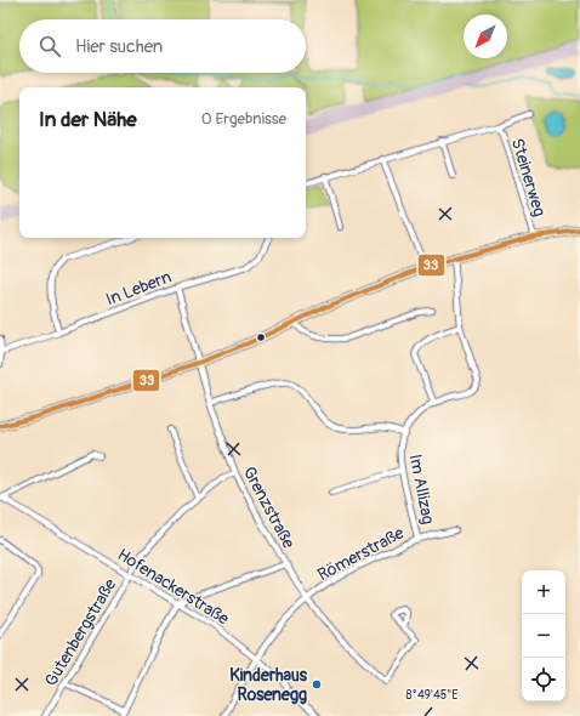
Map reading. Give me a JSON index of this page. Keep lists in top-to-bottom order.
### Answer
{
  "streets": {
    "street": [
      "Steinerweg",
      "In Lebern",
      "Im Allizag",
      "Grenzstraße",
      "Römerstraße",
      "Hofenackerstraße",
      "Gutenbergstraße"
    ]
  },
  "crossings": [
    ["In Lebern", "Grenzstraße"],
    ["Im Allizag", "Römerstraße"],
    ["Grenzstraße", "Römerstraße"],
    ["Grenzstraße", "Gutenbergstraße"],
    ["Römerstraße", "Hofenackerstraße"],
    ["Hofenackerstraße", "Gutenbergstraße"]
  ],
  "places": ["Kinderhaus Rosenegg"],
  "lines": ["transit line 33"],
  "north": "bottom left",
  "page": {
    "search": "Hier suchen",
    "heading": ["In der Nähe", "0 Ergebnisse"],
    "map_buttons": ["+", "−"]
  },
  "coordinates": ["8°49'45\"E"]
}
